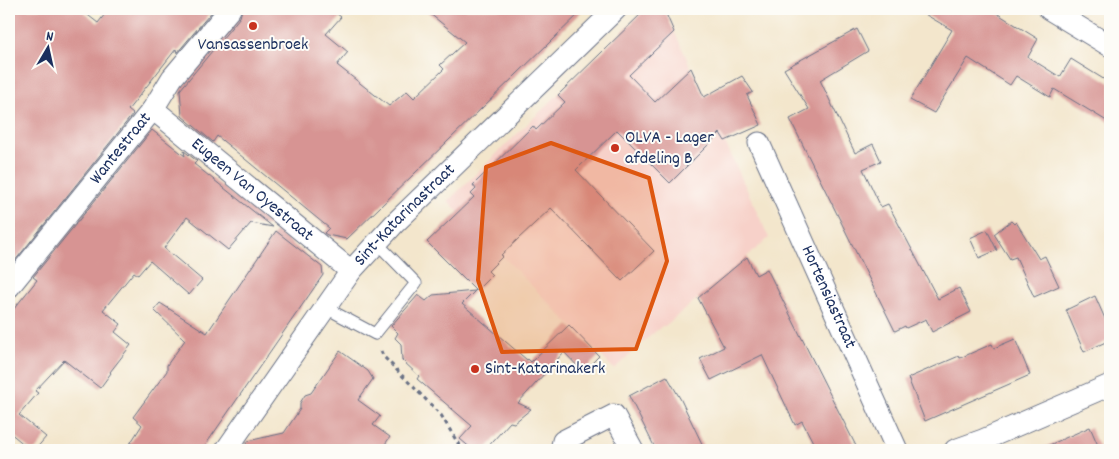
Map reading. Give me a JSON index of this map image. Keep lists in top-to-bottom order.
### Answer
{
  "streets": {
    "street": [
      "Wantestraat",
      "Eugeen Van Oyestraat",
      "Sint-Katarinastraat",
      "Hortensiastraat"
    ]
  },
  "crossings": [
    ["Wantestraat", "Eugeen Van Oyestraat"],
    ["Eugeen Van Oyestraat", "Sint-Katarinastraat"]
  ],
  "places": ["Vansassenbroek", "OLVA - Lager afdeling B", "Sint-Katarinakerk"],
  "north": "top"
}
